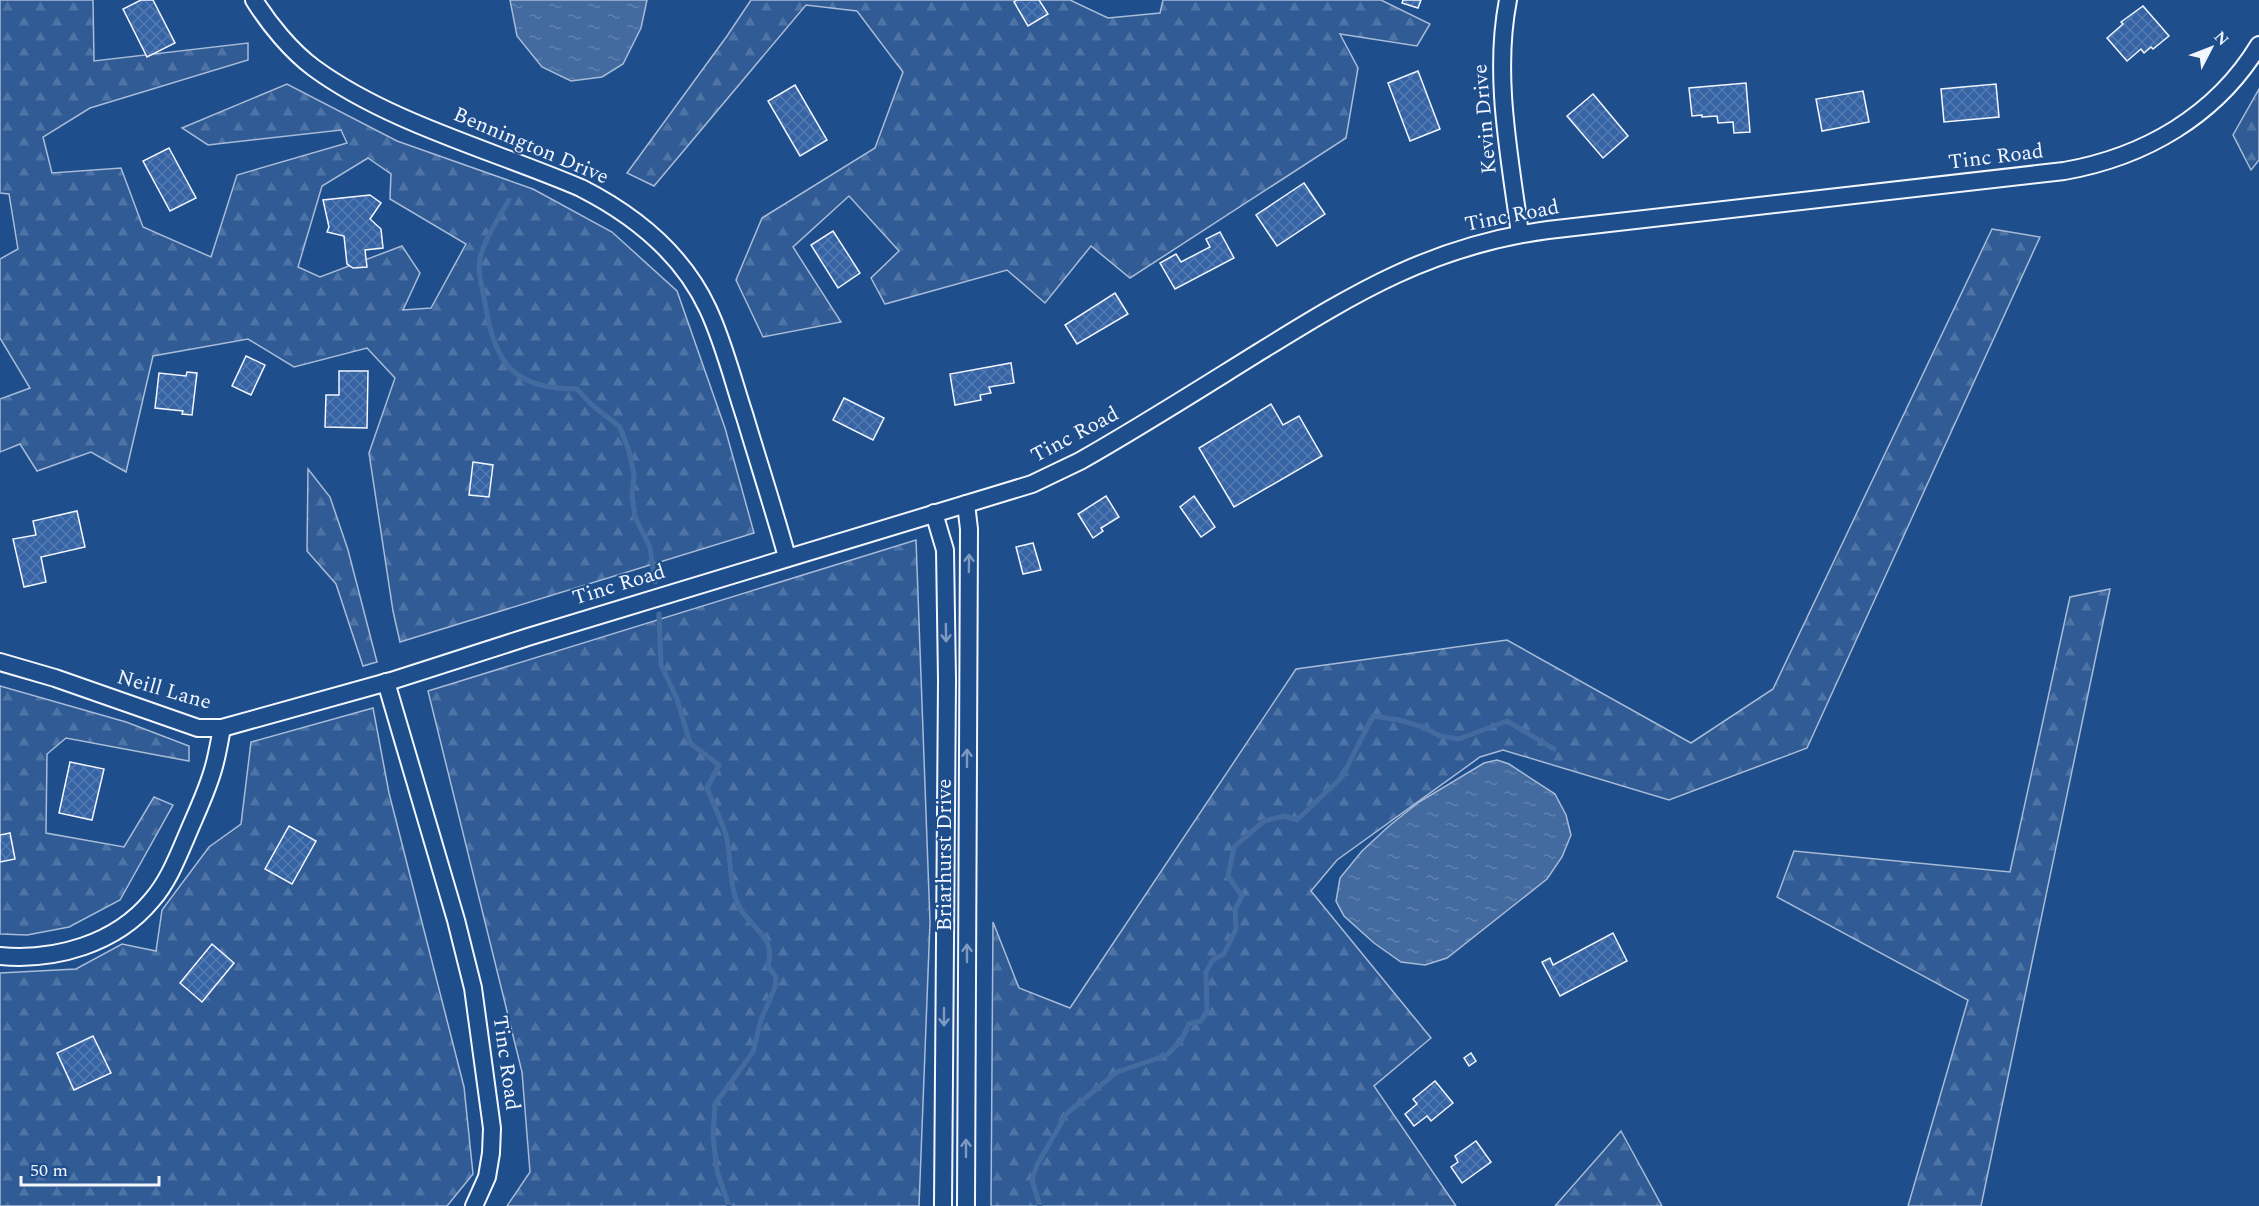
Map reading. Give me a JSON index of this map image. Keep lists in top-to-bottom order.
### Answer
{
  "streets": {
    "street": [
      "Kevin Drive",
      "Bennington Drive",
      "Tinc Road",
      "Neill Lane",
      "Briarhurst Drive"
    ]
  },
  "crossings": [
    ["Kevin Drive", "Tinc Road"],
    ["Bennington Drive", "Tinc Road"],
    ["Tinc Road", "Neill Lane"],
    ["Tinc Road", "Briarhurst Drive"]
  ],
  "scale_bar": "50 m",
  "north": "top right"
}
